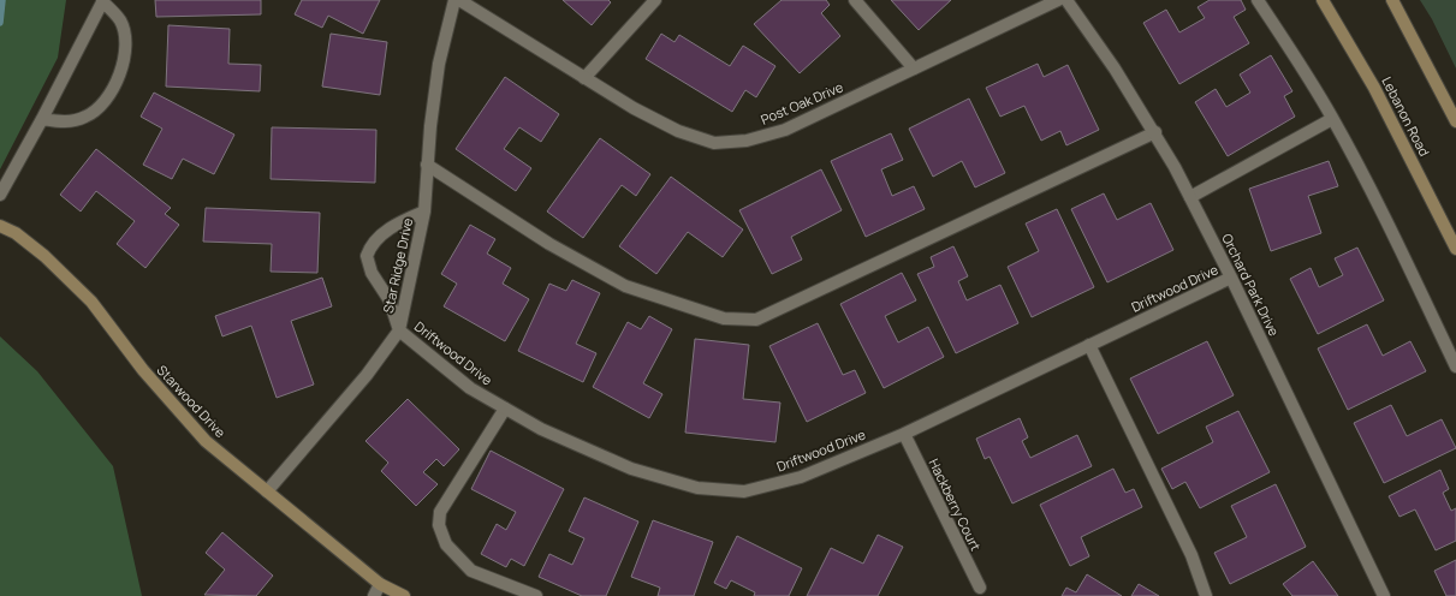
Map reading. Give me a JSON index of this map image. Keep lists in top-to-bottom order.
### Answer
{
  "streets": {
    "street": [
      "Post Oak Drive",
      "Lebanon Road",
      "Star Ridge Drive",
      "Orchard Park Drive",
      "Driftwood Drive",
      "Starwood Drive",
      "Hackberry Court"
    ]
  },
  "crossings": [
    ["Star Ridge Drive", "Driftwood Drive"],
    ["Star Ridge Drive", "Starwood Drive"],
    ["Orchard Park Drive", "Driftwood Drive"],
    ["Driftwood Drive", "Hackberry Court"]
  ]
}
